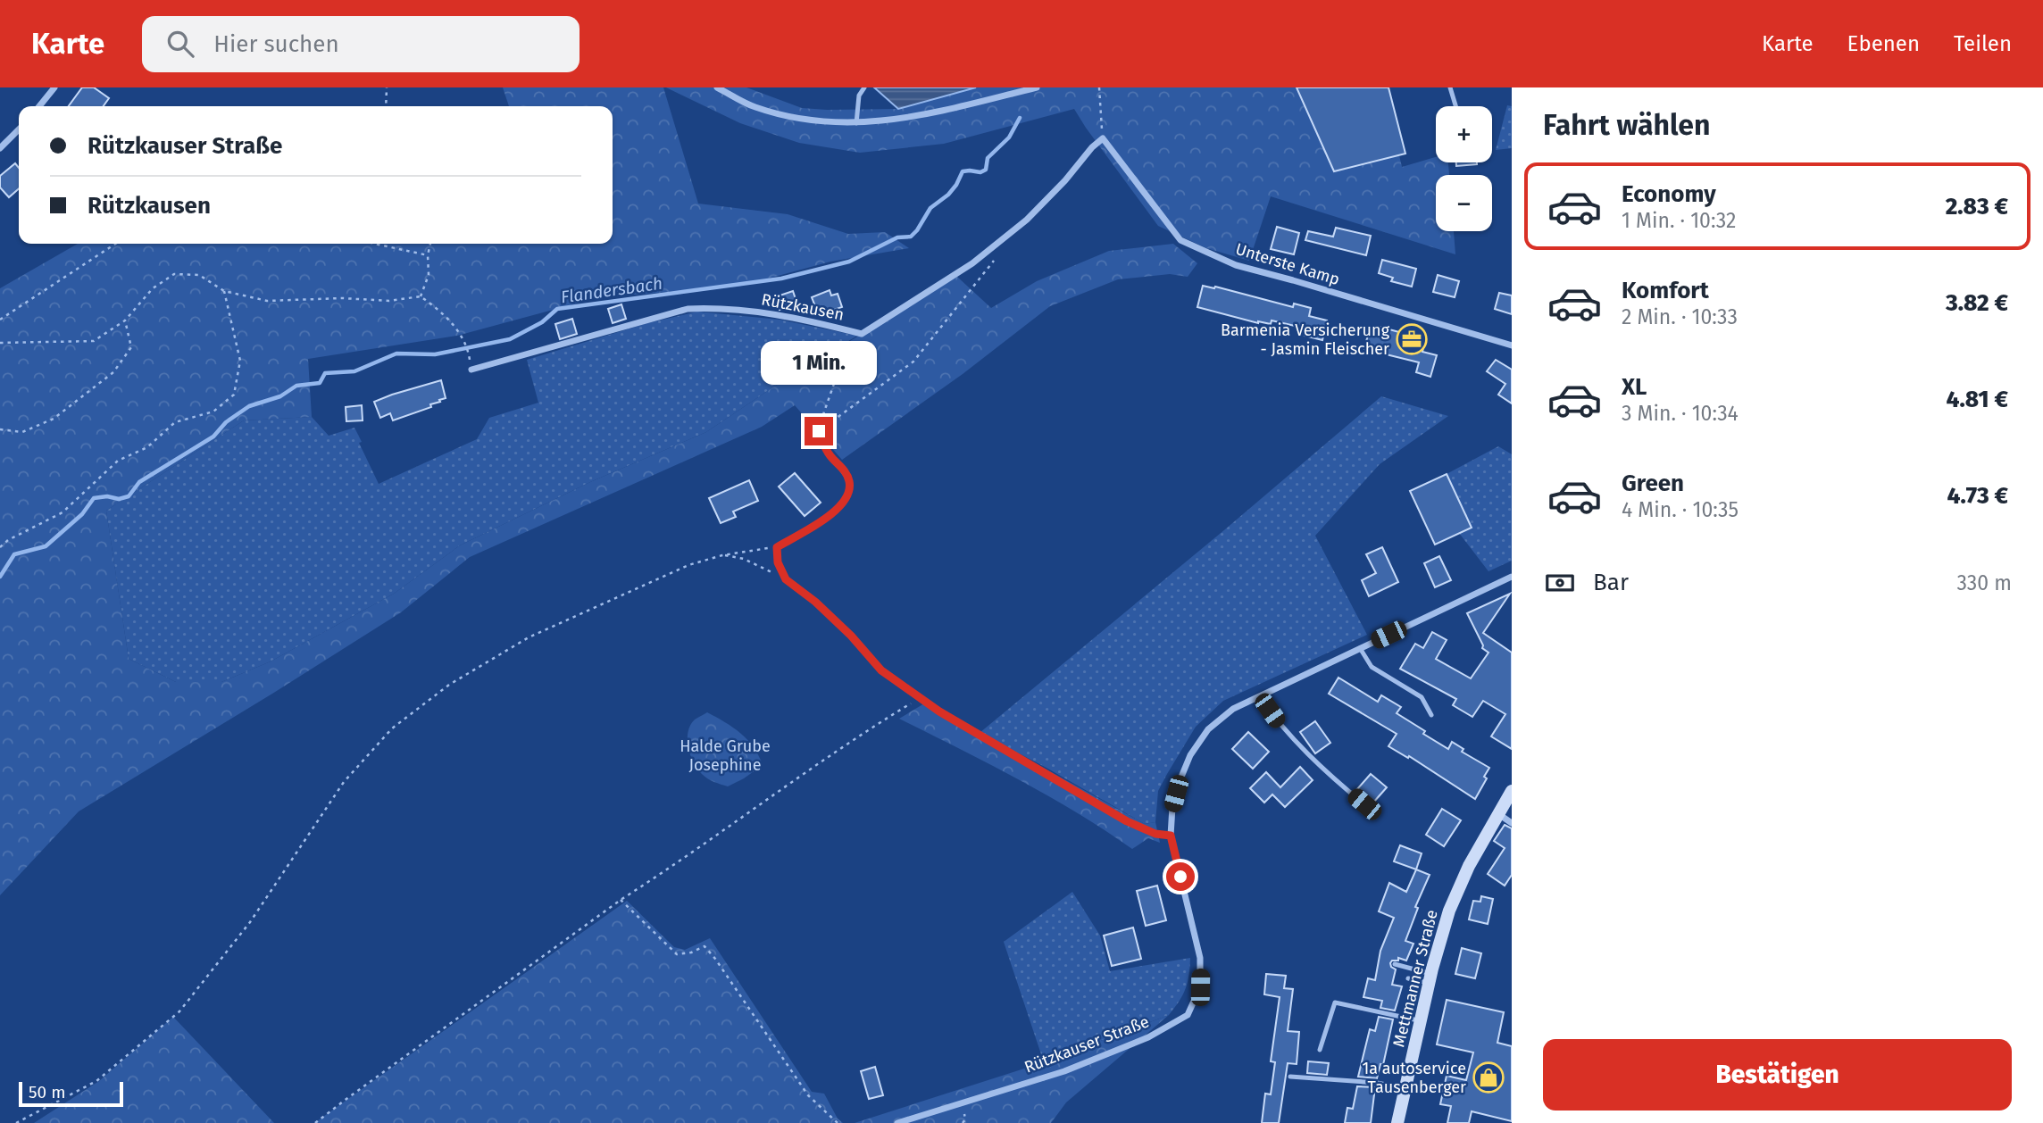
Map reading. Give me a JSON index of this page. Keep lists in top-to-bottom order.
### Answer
{
  "streets": {
    "street": [
      "Unterste Kamp",
      "Rützkausen",
      "Mettmanner Straße",
      "Rützkauser Straße"
    ]
  },
  "crossings": [
    ["Unterste Kamp", "Rützkausen"]
  ],
  "water": ["Flandersbach"],
  "parks": ["Halde Grube Josephine"],
  "places": {
    "office": ["Barmenia Versicherung - Jasmin Fleischer"],
    "shop": ["1a autoservice Tausenberger"]
  },
  "scale_bar": "50 m",
  "page": {
    "header": "Karte",
    "search": "Hier suchen",
    "nav": ["Karte", "Ebenen", "Teilen"],
    "heading": "Fahrt wählen",
    "map_buttons": ["+", "−"],
    "banner": ["Rützkauser Straße", "Rützkausen"],
    "list": [
      {
        "name": "Economy",
        "note": "1 Min. · 10:32",
        "value": "2.83 €"
      },
      {
        "name": "Komfort",
        "note": "2 Min. · 10:33",
        "value": "3.82 €"
      },
      {
        "name": "XL",
        "note": "3 Min. · 10:34",
        "value": "4.81 €"
      },
      {
        "name": "Green",
        "note": "4 Min. · 10:35",
        "value": "4.73 €"
      }
    ],
    "bubble": "1 Min.",
    "pay": ["Bar", "330 m"],
    "buttons": "Bestätigen",
    "scale": "50 m"
  }
}
